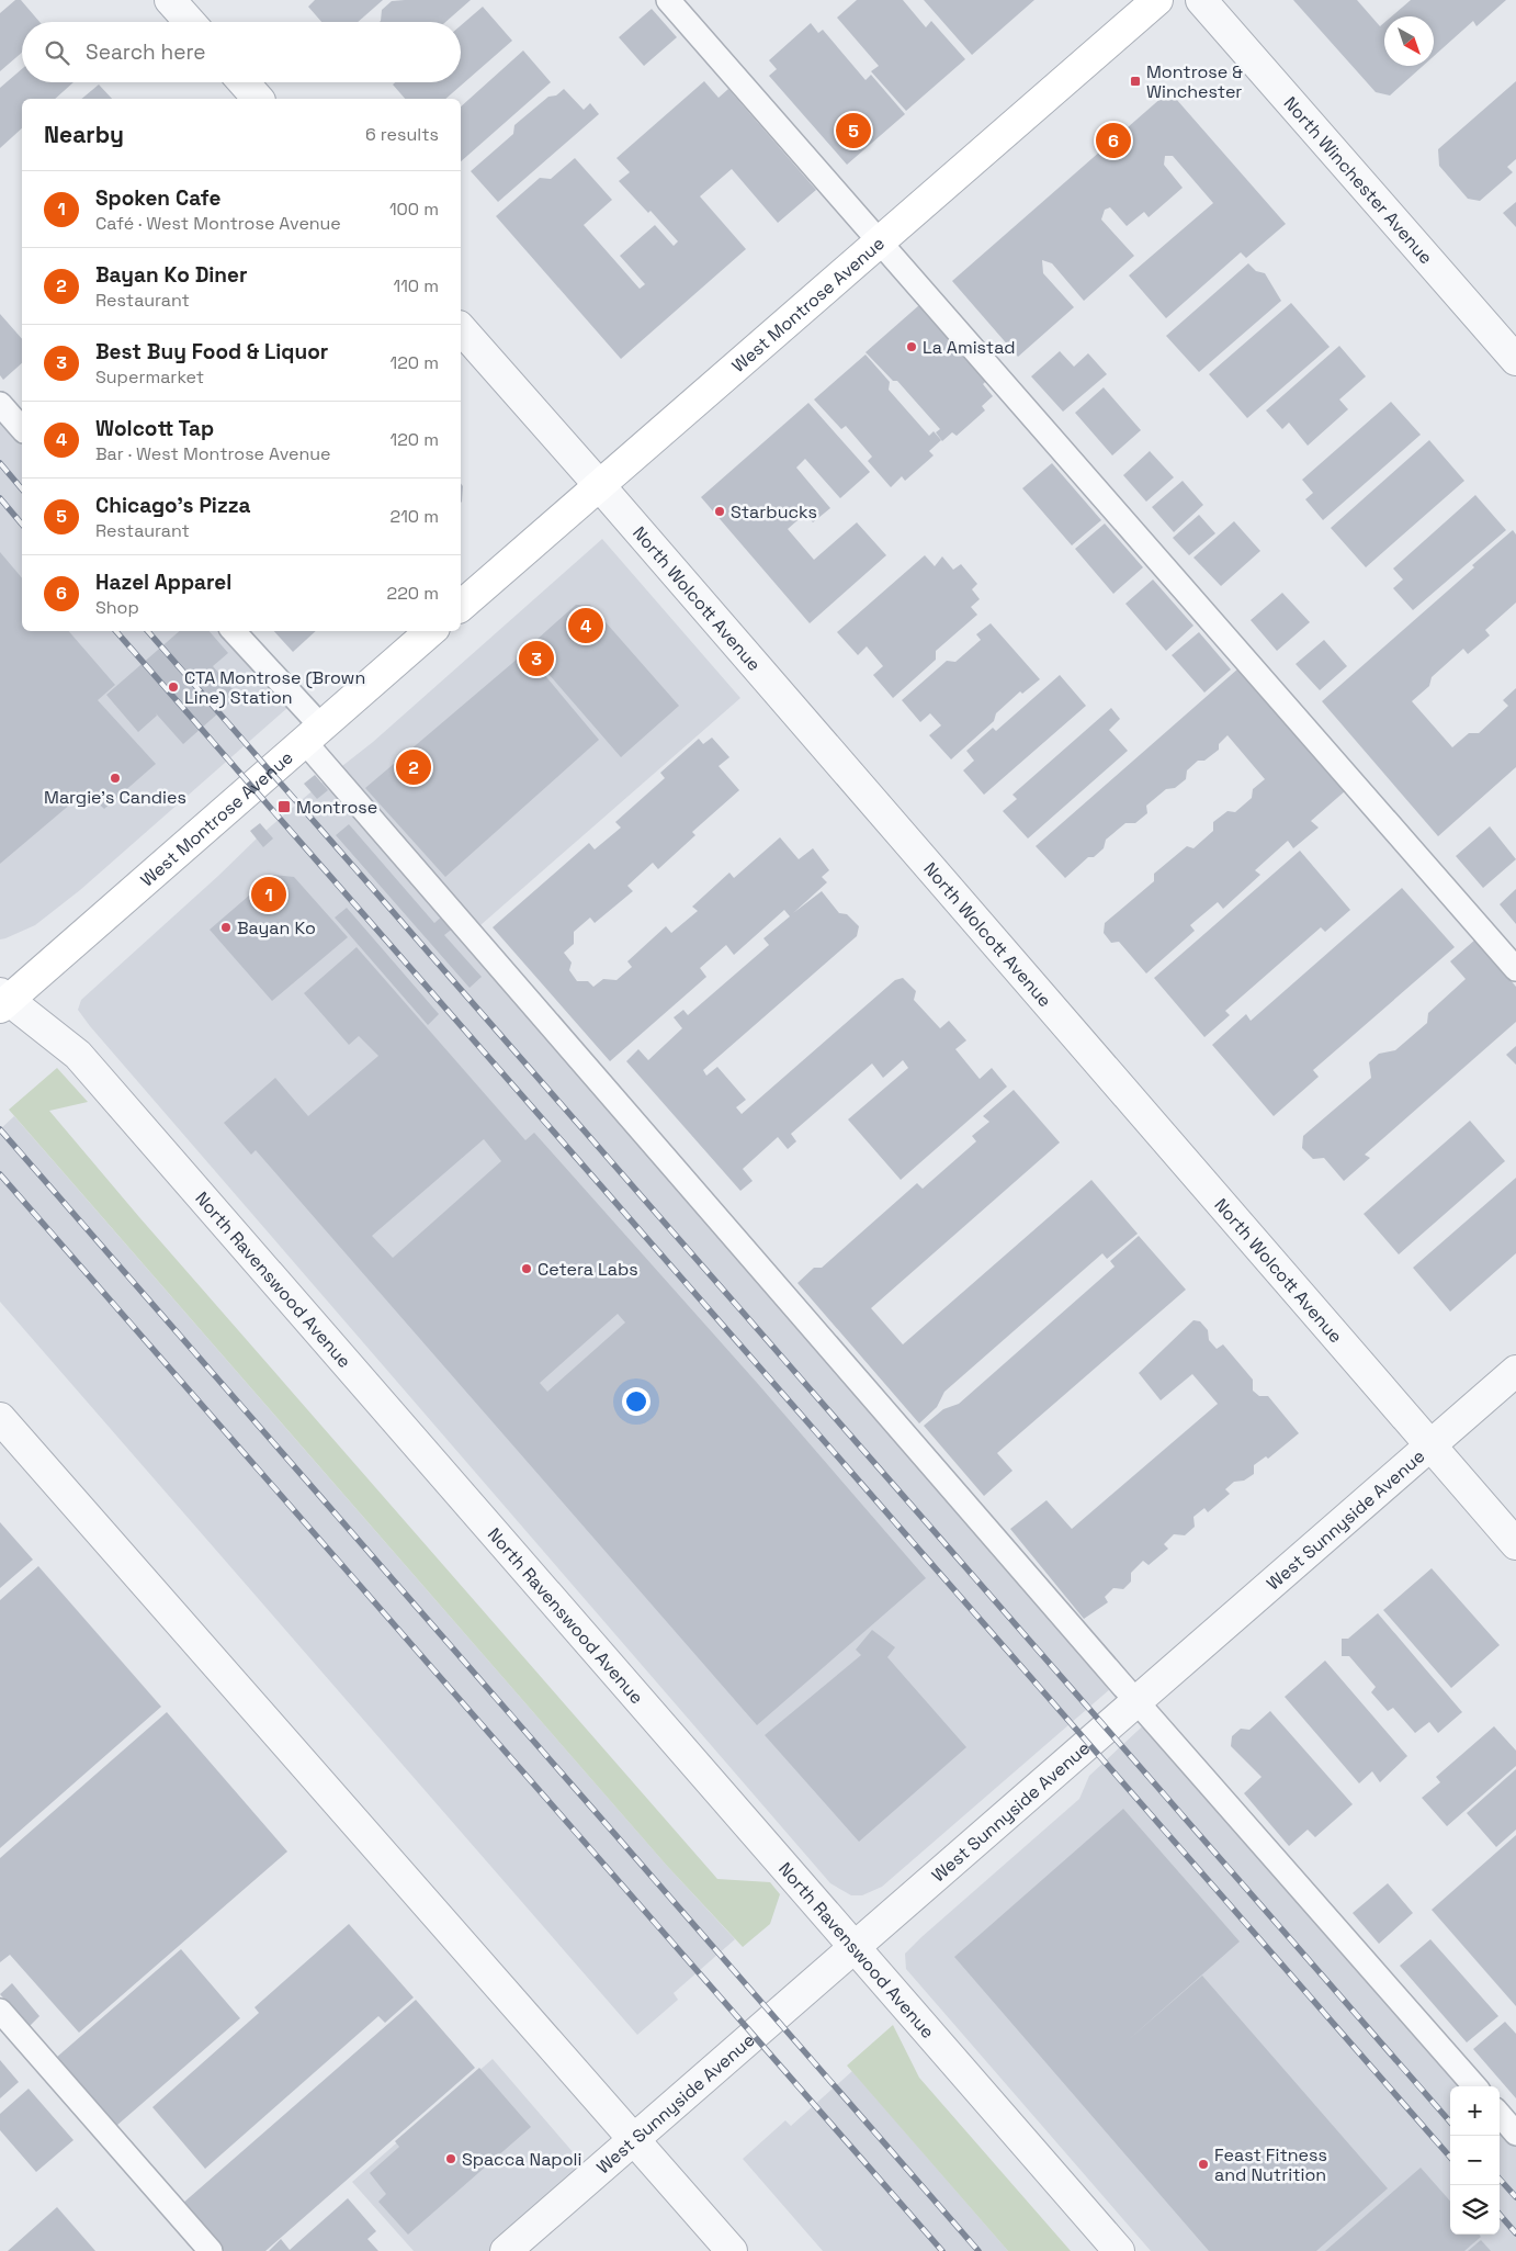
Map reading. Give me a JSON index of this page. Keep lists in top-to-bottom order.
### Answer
{
  "streets": {
    "main road": ["West Montrose Avenue"],
    "street": [
      "North Winchester Avenue",
      "North Wolcott Avenue",
      "North Ravenswood Avenue",
      "West Sunnyside Avenue"
    ]
  },
  "crossings": [
    ["West Montrose Avenue", "North Wolcott Avenue"],
    ["West Montrose Avenue", "North Ravenswood Avenue"],
    ["North Wolcott Avenue", "West Sunnyside Avenue"],
    ["North Ravenswood Avenue", "West Sunnyside Avenue"]
  ],
  "places": {
    "transit": ["Montrose & Winchester", "Montrose"],
    "other": [
      "La Amistad",
      "Starbucks",
      "CTA Montrose (Brown Line) Station",
      "Margie’s Candies",
      "Bayan Ko",
      "Cetera Labs",
      "Spacca Napoli",
      "Feast Fitness and Nutrition"
    ]
  },
  "north": "bottom right",
  "page": {
    "search": "Search here",
    "heading": ["Nearby", "6 results"],
    "pins": [
      "5",
      "6",
      "4",
      "3",
      "2",
      "1"
    ],
    "list": [
      {
        "mark": "1",
        "name": "Spoken Cafe",
        "note": "Café · West Montrose Avenue",
        "value": "100 m"
      },
      {
        "mark": "2",
        "name": "Bayan Ko Diner",
        "note": "Restaurant",
        "value": "110 m"
      },
      {
        "mark": "3",
        "name": "Best Buy Food & Liquor",
        "note": "Supermarket",
        "value": "120 m"
      },
      {
        "mark": "4",
        "name": "Wolcott Tap",
        "note": "Bar · West Montrose Avenue",
        "value": "120 m"
      },
      {
        "mark": "5",
        "name": "Chicago's Pizza",
        "note": "Restaurant",
        "value": "210 m"
      },
      {
        "mark": "6",
        "name": "Hazel Apparel",
        "note": "Shop",
        "value": "220 m"
      }
    ],
    "map_buttons": ["+", "−"]
  }
}
